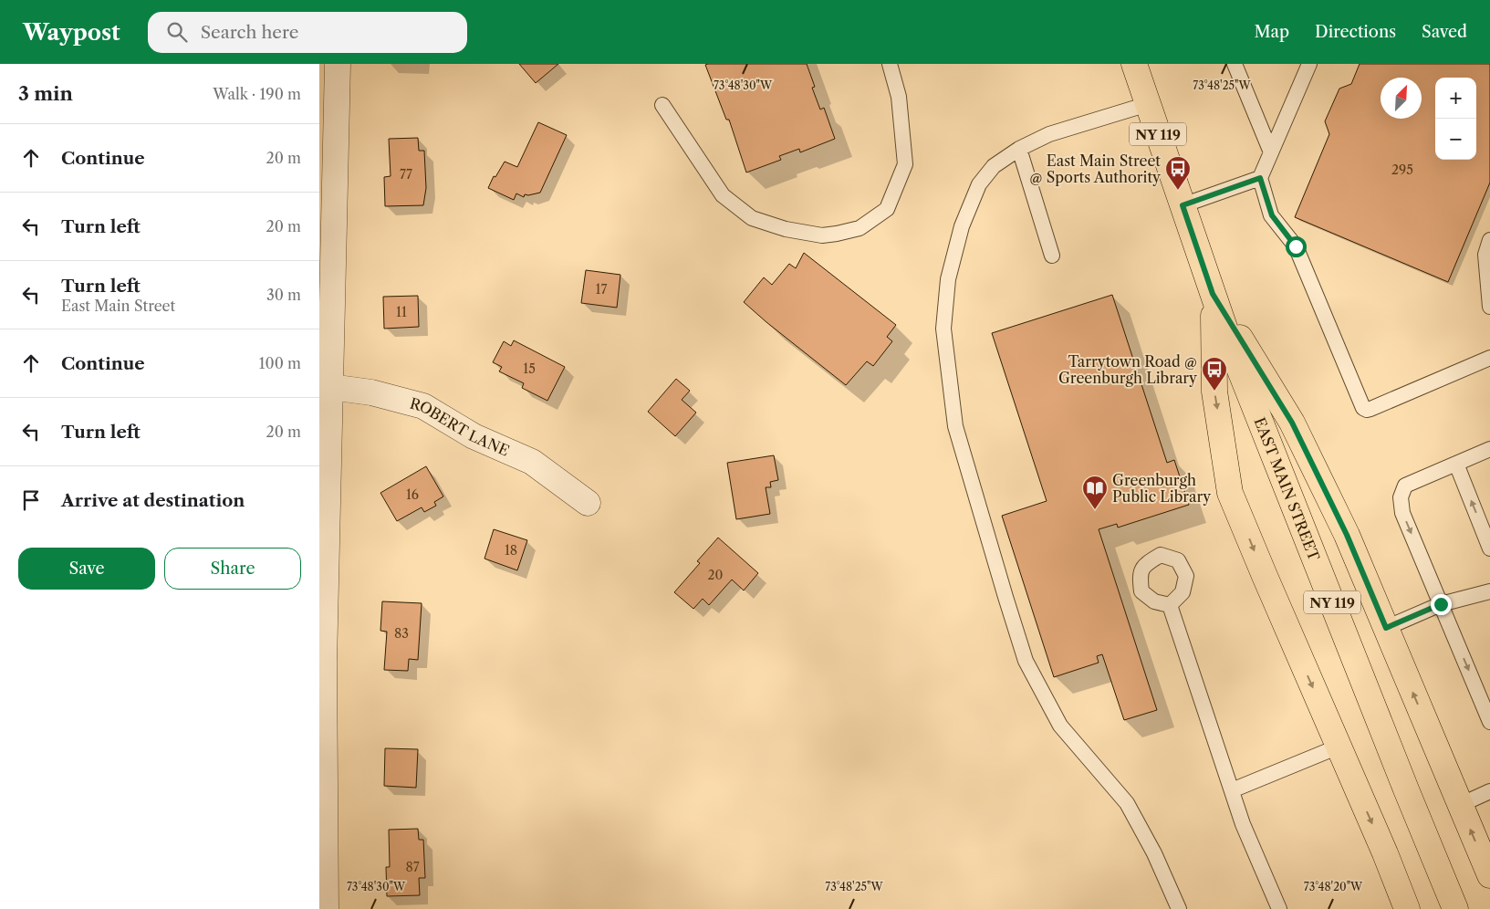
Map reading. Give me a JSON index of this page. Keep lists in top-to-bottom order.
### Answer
{
  "streets": {
    "main road": ["NY 119", "EAST MAIN STREET"],
    "street": ["ROBERT LANE"]
  },
  "places": {
    "bus stop": ["East Main Street @ Sports Authority", "Tarrytown Road @ Greenburgh Library"],
    "library": ["Greenburgh Public Library"]
  },
  "house_numbers": [
    "295",
    "77",
    "17",
    "11",
    "15",
    "16",
    "18",
    "20",
    "83",
    "87"
  ],
  "north": "top right",
  "page": {
    "header": "Waypost",
    "search": "Search here",
    "nav": ["Map", "Directions", "Saved"],
    "heading": ["3 min", "Walk · 190 m"],
    "map_buttons": ["+", "−"],
    "list": [
      ["Continue", "20 m"],
      ["Turn left", "20 m"],
      ["Turn left", "East Main Street", "30 m"],
      ["Continue", "100 m"],
      ["Turn left", "20 m"],
      "Arrive at destination"
    ],
    "buttons": ["Save", "Share"]
  },
  "coordinates": ["73°48'30\"W", "73°48'25\"W", "73°48'20\"W"]
}
